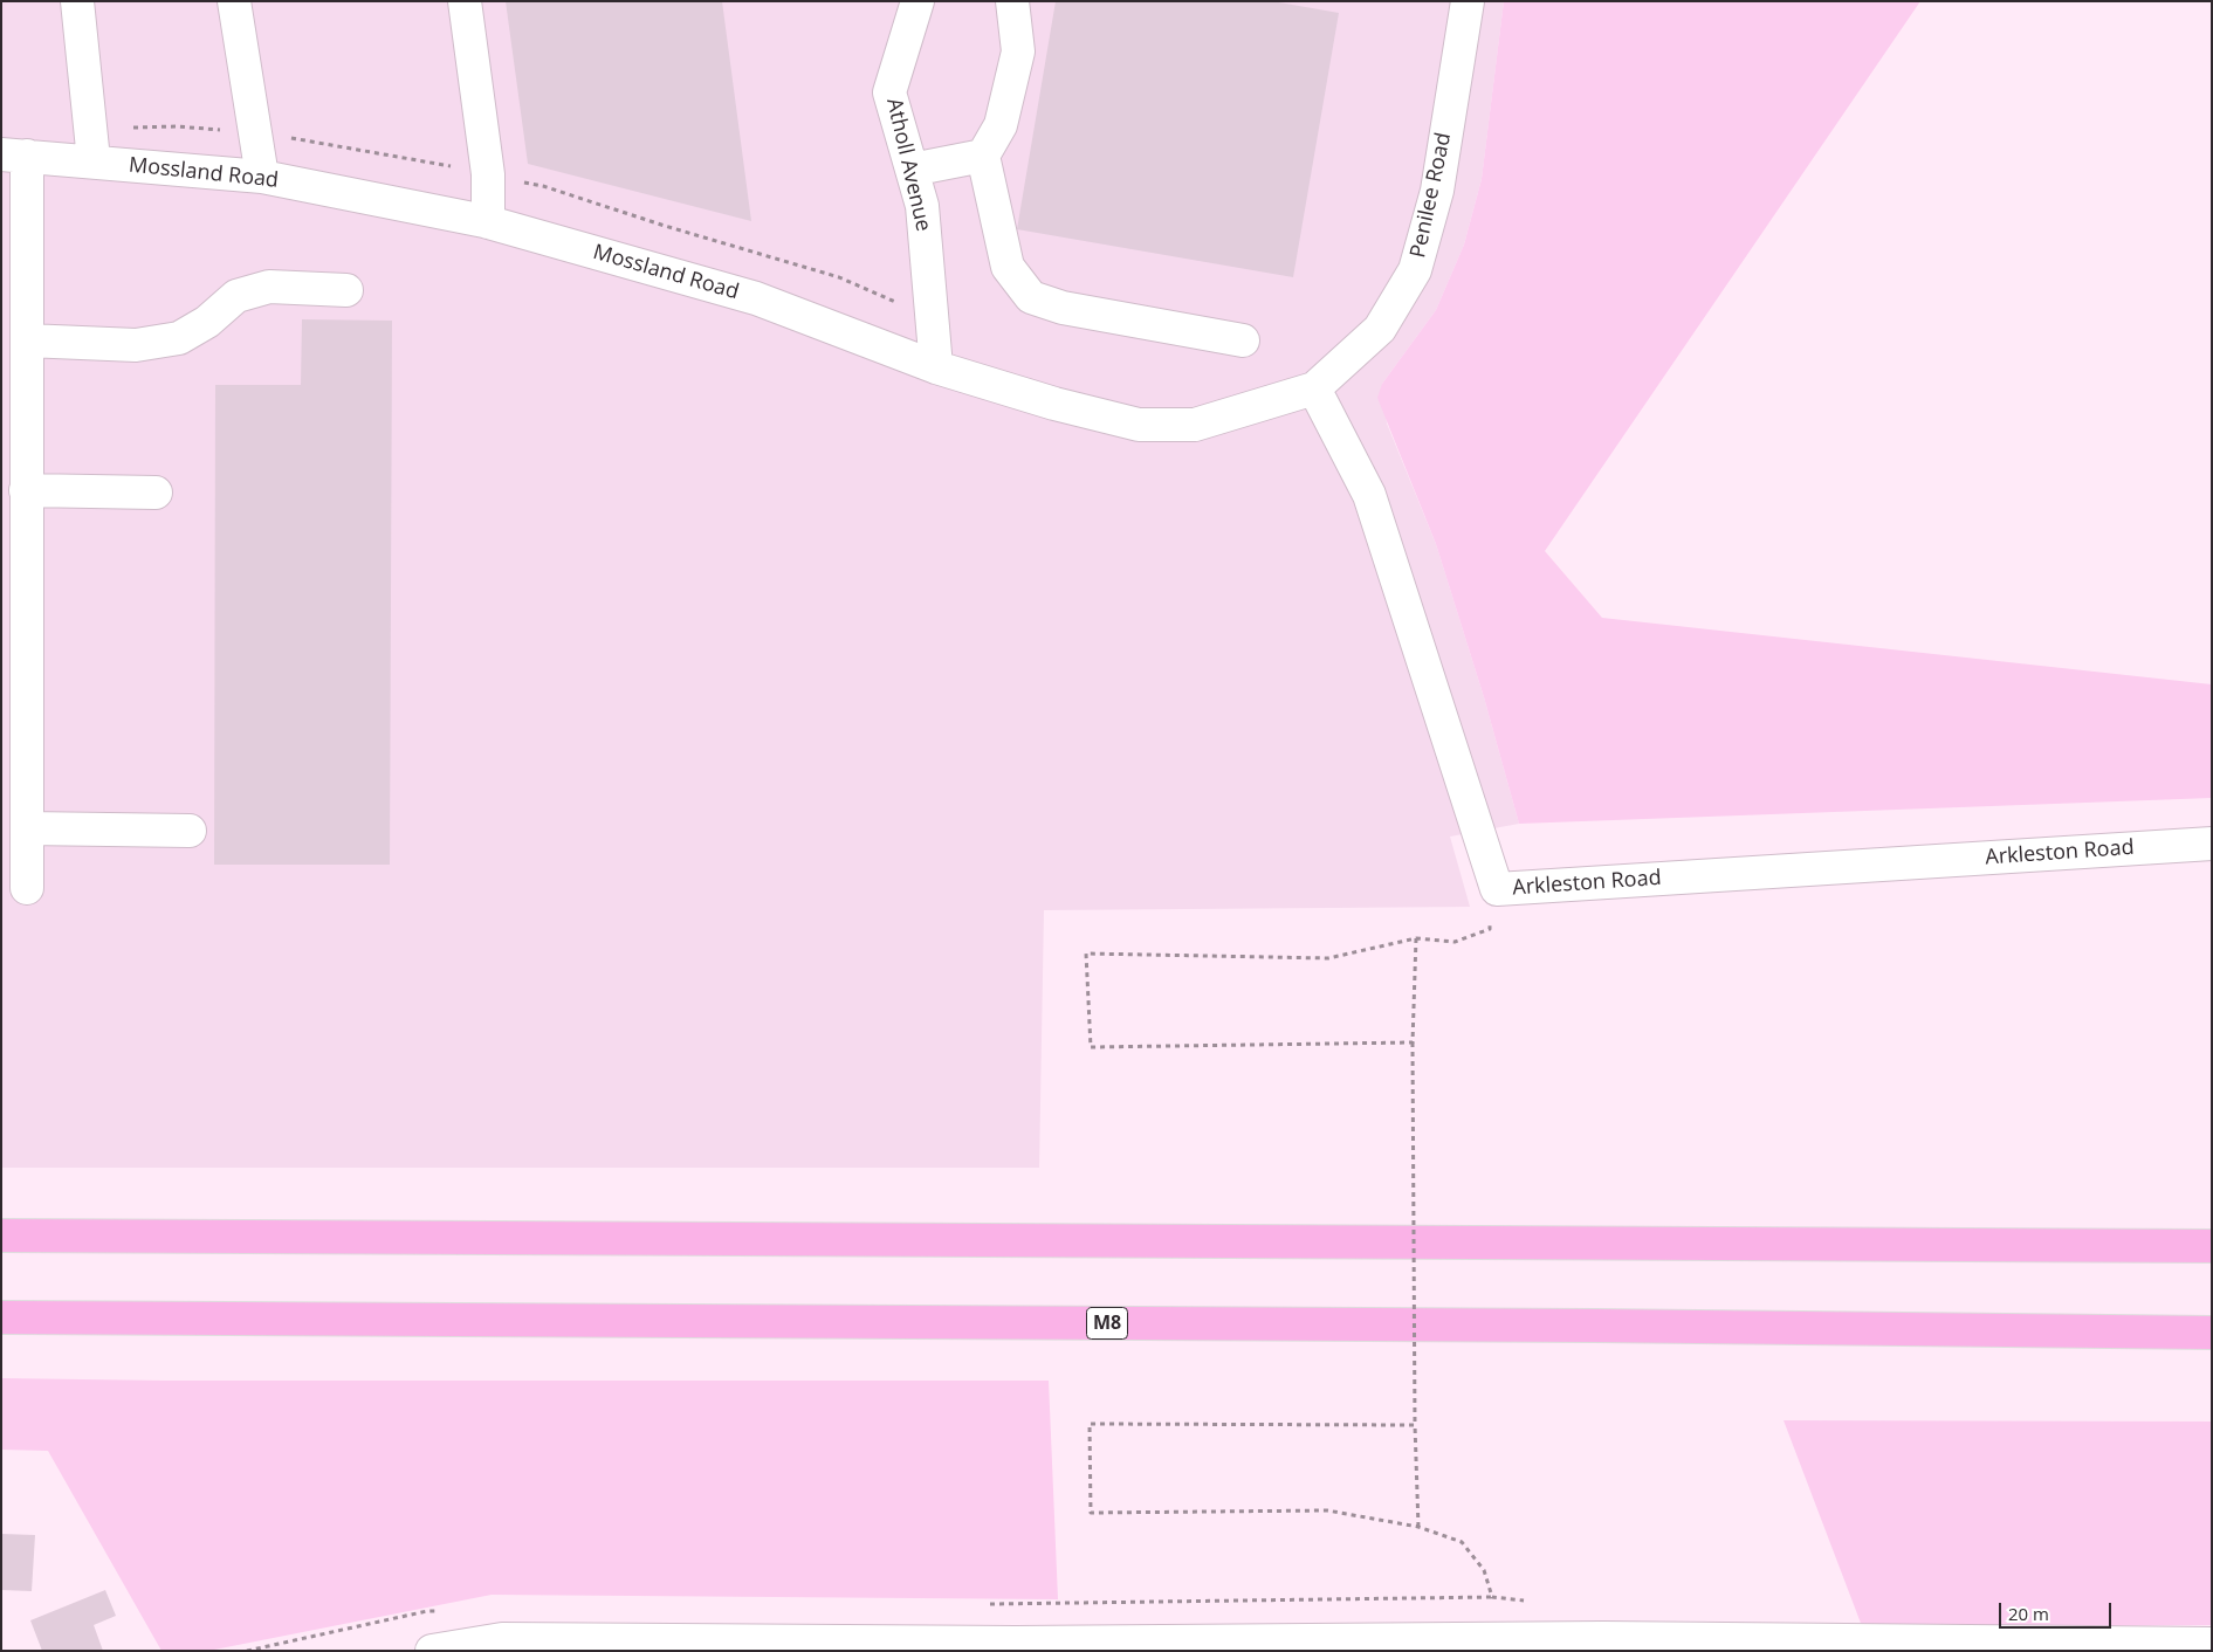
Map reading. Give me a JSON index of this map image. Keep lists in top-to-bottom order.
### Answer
{
  "streets": {
    "highway": ["M8"],
    "street": [
      "Atholl Avenue",
      "Mossland Road",
      "Penilee Road",
      "Arkleston Road"
    ]
  },
  "crossings": [
    ["Atholl Avenue", "Mossland Road"],
    ["Mossland Road", "Penilee Road"],
    ["Mossland Road", "Arkleston Road"],
    ["Penilee Road", "Arkleston Road"]
  ],
  "scale_bar": "20 m"
}
